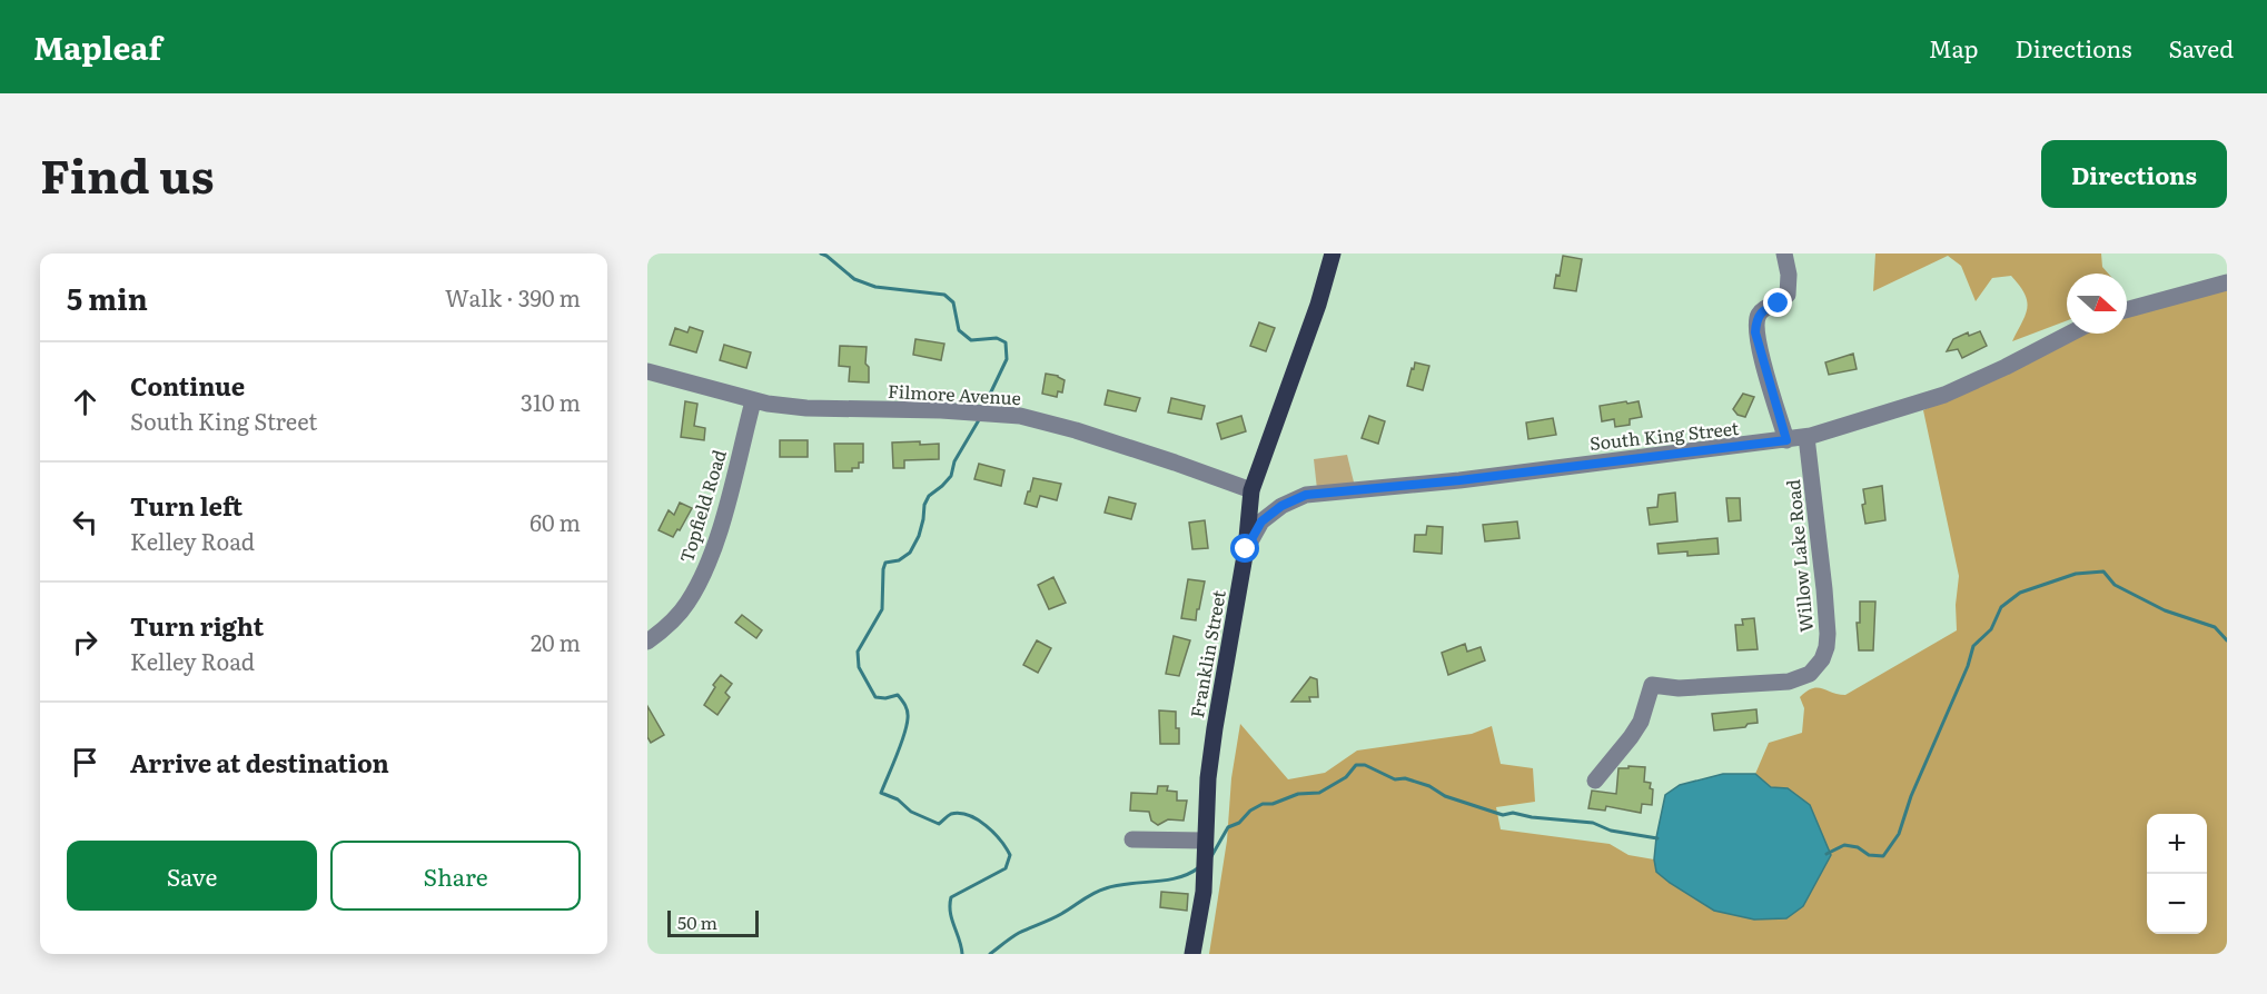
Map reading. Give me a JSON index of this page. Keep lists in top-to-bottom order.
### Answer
{
  "streets": {
    "main road": ["Franklin Street"],
    "street": [
      "Filmore Avenue",
      "South King Street",
      "Topfield Road",
      "Willow Lake Road"
    ]
  },
  "crossings": [
    ["Filmore Avenue", "Topfield Road"],
    ["Filmore Avenue", "Franklin Street"],
    ["South King Street", "Willow Lake Road"],
    ["South King Street", "Franklin Street"]
  ],
  "scale_bar": "50 m",
  "north": "right",
  "page": {
    "header": "Mapleaf",
    "nav": ["Map", "Directions", "Saved"],
    "title": "Find us",
    "buttons": [
      "Directions",
      ["Save", "Share"]
    ],
    "heading": ["5 min", "Walk · 390 m"],
    "list": [
      ["Continue", "South King Street", "310 m"],
      ["Turn left", "Kelley Road", "60 m"],
      ["Turn right", "Kelley Road", "20 m"],
      "Arrive at destination"
    ],
    "map_buttons": ["+", "−"],
    "scale": "50 m"
  }
}
